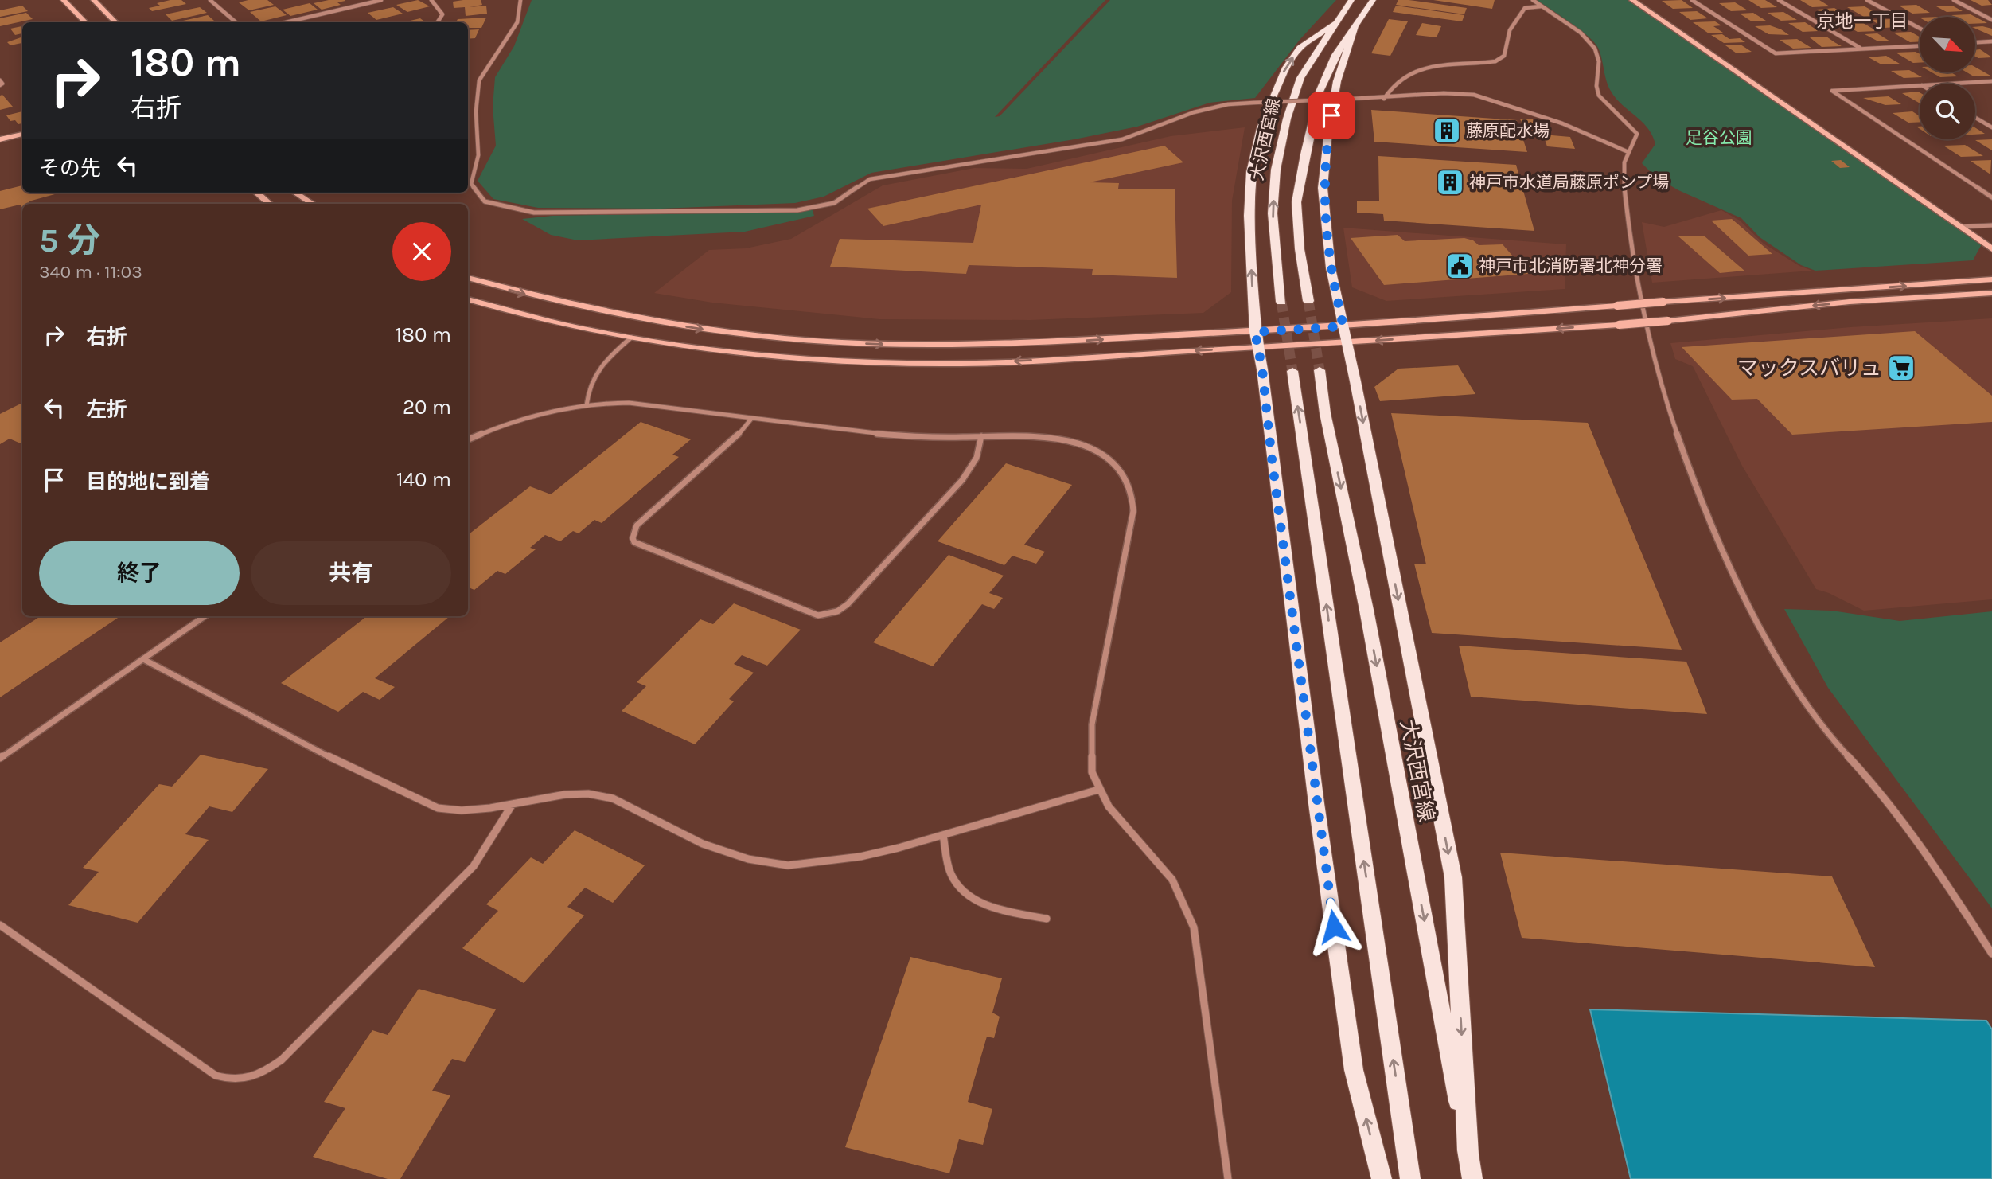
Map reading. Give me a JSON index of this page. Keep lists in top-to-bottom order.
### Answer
{
  "streets": {
    "main road": ["大沢西宮線"]
  },
  "districts": ["京地一丁目"],
  "parks": ["足谷公園"],
  "places": {
    "building": ["藤原配水場", "神戸市水道局藤原ポンプ場"],
    "public building": ["神戸市北消防署北神分署"],
    "supermarket": ["マックスバリュ"]
  },
  "north": "bottom right",
  "page": {
    "turn": ["180 m", "右折"],
    "then": "その先",
    "heading": ["5 分", "340 m · 11:03"],
    "list": [
      {
        "name": "右折",
        "value": "180 m"
      },
      {
        "name": "左折",
        "value": "20 m"
      },
      {
        "name": "目的地に到着",
        "value": "140 m"
      }
    ],
    "buttons": ["終了", "共有"]
  }
}
